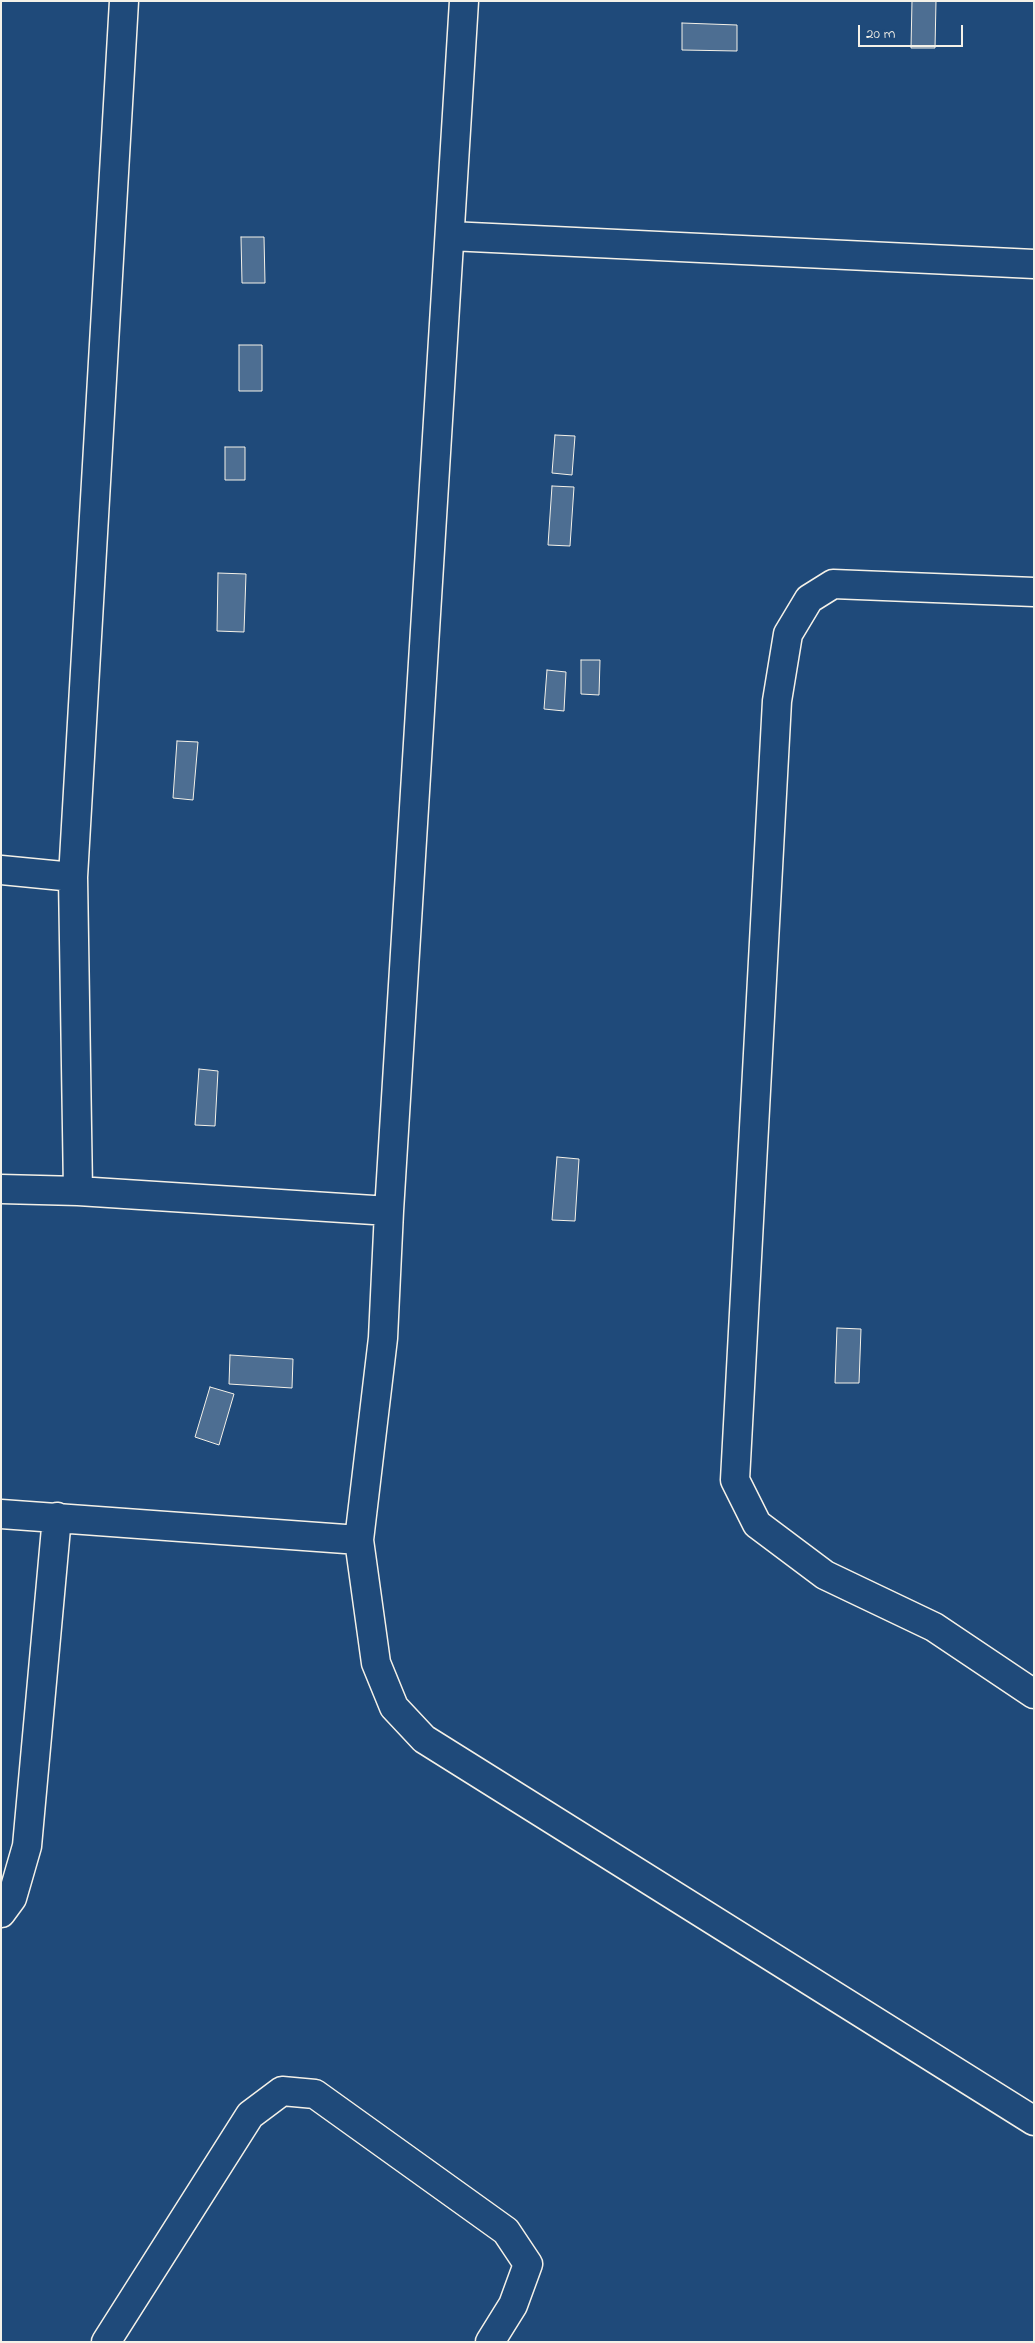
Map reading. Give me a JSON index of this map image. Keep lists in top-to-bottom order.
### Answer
{
  "scale_bar": "20 m"
}
